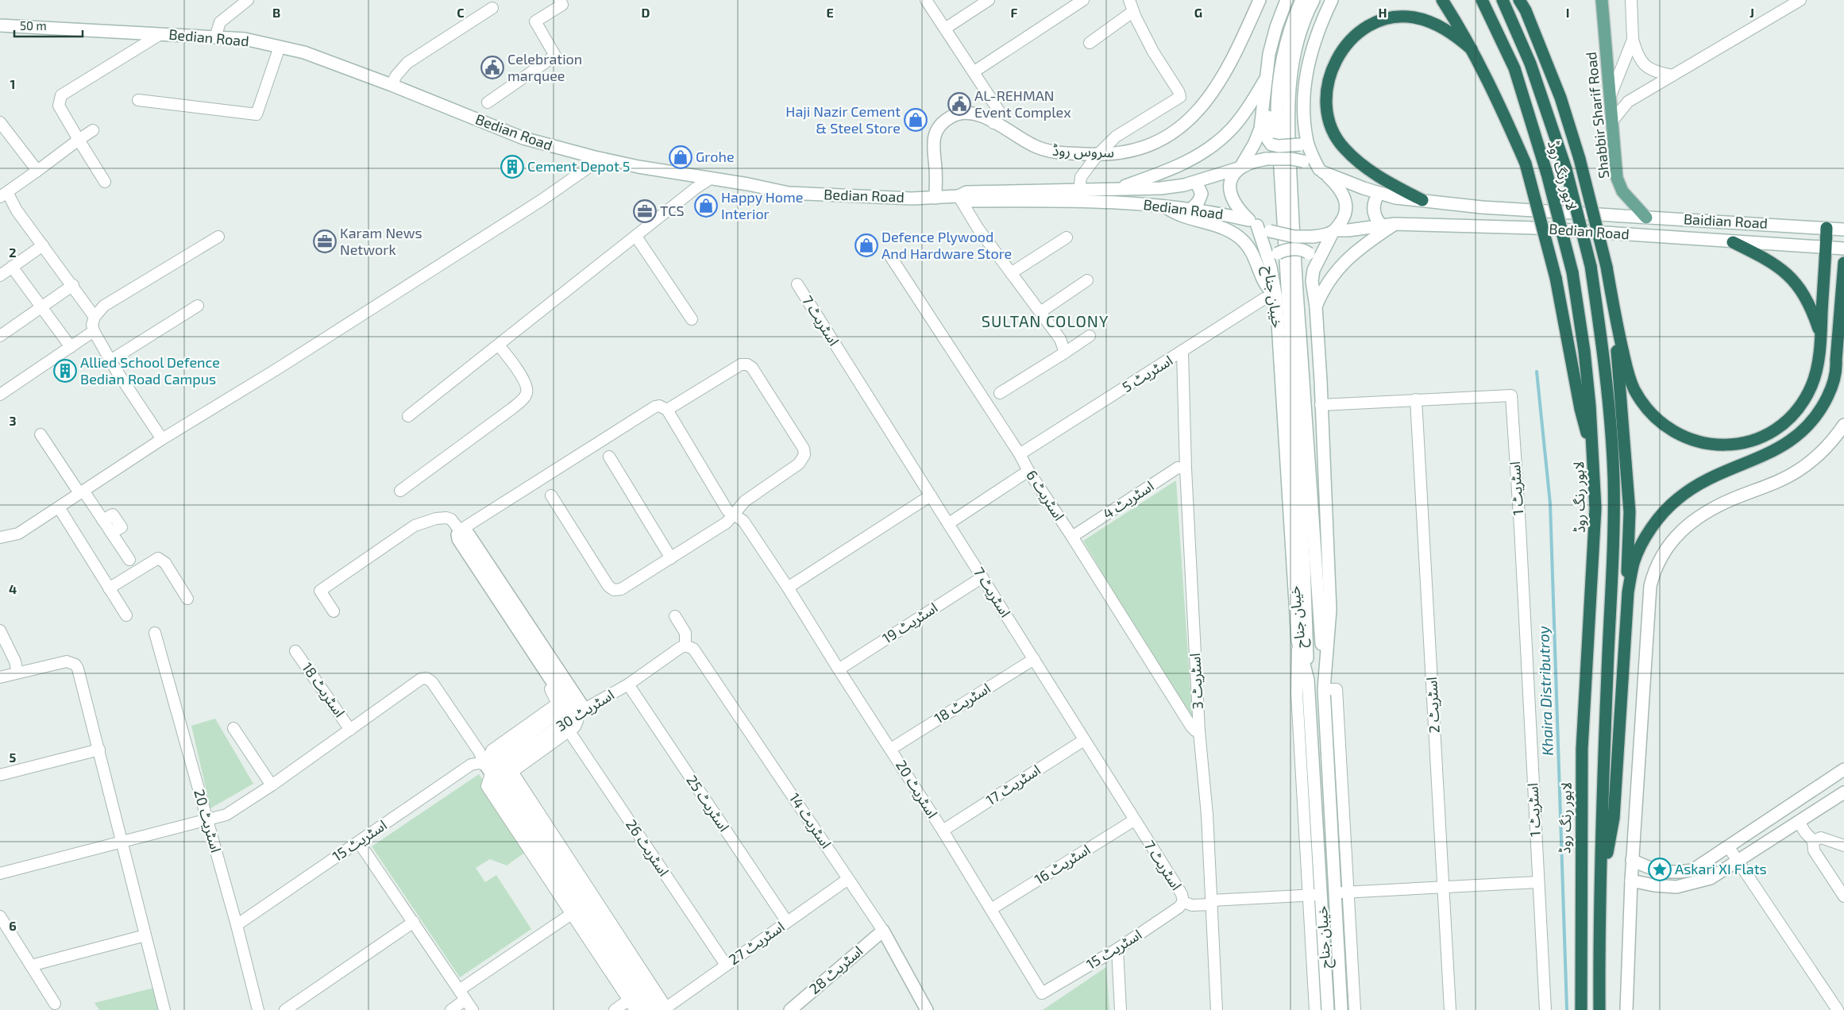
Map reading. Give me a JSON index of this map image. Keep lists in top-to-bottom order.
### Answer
{
  "streets": {
    "highway": ["لاہور رنگ روڈ"],
    "main road": [
      "Bedian Road",
      "Shabbir Sharif Road",
      "سروس روڈ",
      "Baidian Road",
      "خیبان جناح",
      "اسٹریٹ 30",
      "اسٹریٹ 14",
      "اسٹریٹ 28"
    ],
    "street": [
      "اسٹریٹ 7",
      "اسٹریٹ 5",
      "اسٹریٹ 1",
      "اسٹریٹ 6",
      "اسٹریٹ 4",
      "اسٹریٹ 19",
      "اسٹریٹ 3",
      "اسٹریٹ 18",
      "اسٹریٹ 2",
      "اسٹریٹ 17",
      "اسٹریٹ 20",
      "اسٹریٹ 25",
      "اسٹریٹ 15",
      "اسٹریٹ 26",
      "اسٹریٹ 16",
      "اسٹریٹ 27"
    ]
  },
  "crossings": [
    ["Bedian Road", "سروس روڈ"],
    ["Bedian Road", "Baidian Road"],
    ["Bedian Road", "خیبان جناح"],
    ["Shabbir Sharif Road", "Baidian Road"],
    ["خیبان جناح", "اسٹریٹ 5"],
    ["اسٹریٹ 7", "اسٹریٹ 19"],
    ["اسٹریٹ 7", "اسٹریٹ 18"],
    ["اسٹریٹ 7", "اسٹریٹ 17"],
    ["اسٹریٹ 7", "اسٹریٹ 15"],
    ["اسٹریٹ 7", "اسٹریٹ 16"],
    ["اسٹریٹ 5", "اسٹریٹ 6"],
    ["اسٹریٹ 5", "اسٹریٹ 3"],
    ["اسٹریٹ 1", "اسٹریٹ 2"],
    ["اسٹریٹ 6", "اسٹریٹ 4"],
    ["اسٹریٹ 6", "اسٹریٹ 3"],
    ["اسٹریٹ 4", "اسٹریٹ 3"],
    ["اسٹریٹ 19", "اسٹریٹ 20"],
    ["اسٹریٹ 18", "اسٹریٹ 20"],
    ["اسٹریٹ 30", "اسٹریٹ 25"],
    ["اسٹریٹ 30", "اسٹریٹ 14"],
    ["اسٹریٹ 30", "اسٹریٹ 15"],
    ["اسٹریٹ 17", "اسٹریٹ 20"],
    ["اسٹریٹ 20", "اسٹریٹ 15"],
    ["اسٹریٹ 20", "اسٹریٹ 16"],
    ["اسٹریٹ 25", "اسٹریٹ 27"],
    ["اسٹریٹ 14", "اسٹریٹ 27"],
    ["اسٹریٹ 14", "اسٹریٹ 28"],
    ["اسٹریٹ 26", "اسٹریٹ 27"]
  ],
  "districts": ["SULTAN COLONY"],
  "water": ["Khaira Distributroy"],
  "places": {
    "public building": ["Celebration marquee", "AL-REHMAN Event Complex"],
    "shop": [
      "Haji Nazir Cement & Steel Store",
      "Grohe",
      "Happy Home Interior",
      "Defence Plywood And Hardware Store"
    ],
    "building": ["Cement Depot 5", "Allied School Defence Bedian Road Campus"],
    "office": ["TCS", "Karam News Network"],
    "place": ["Askari XI Flats"]
  },
  "scale_bar": "50 m",
  "grid": {
    "columns": [
      "B",
      "C",
      "D",
      "E",
      "F",
      "G",
      "H",
      "I",
      "J"
    ],
    "rows": [
      "1",
      "2",
      "3",
      "4",
      "5",
      "6"
    ]
  }
}
